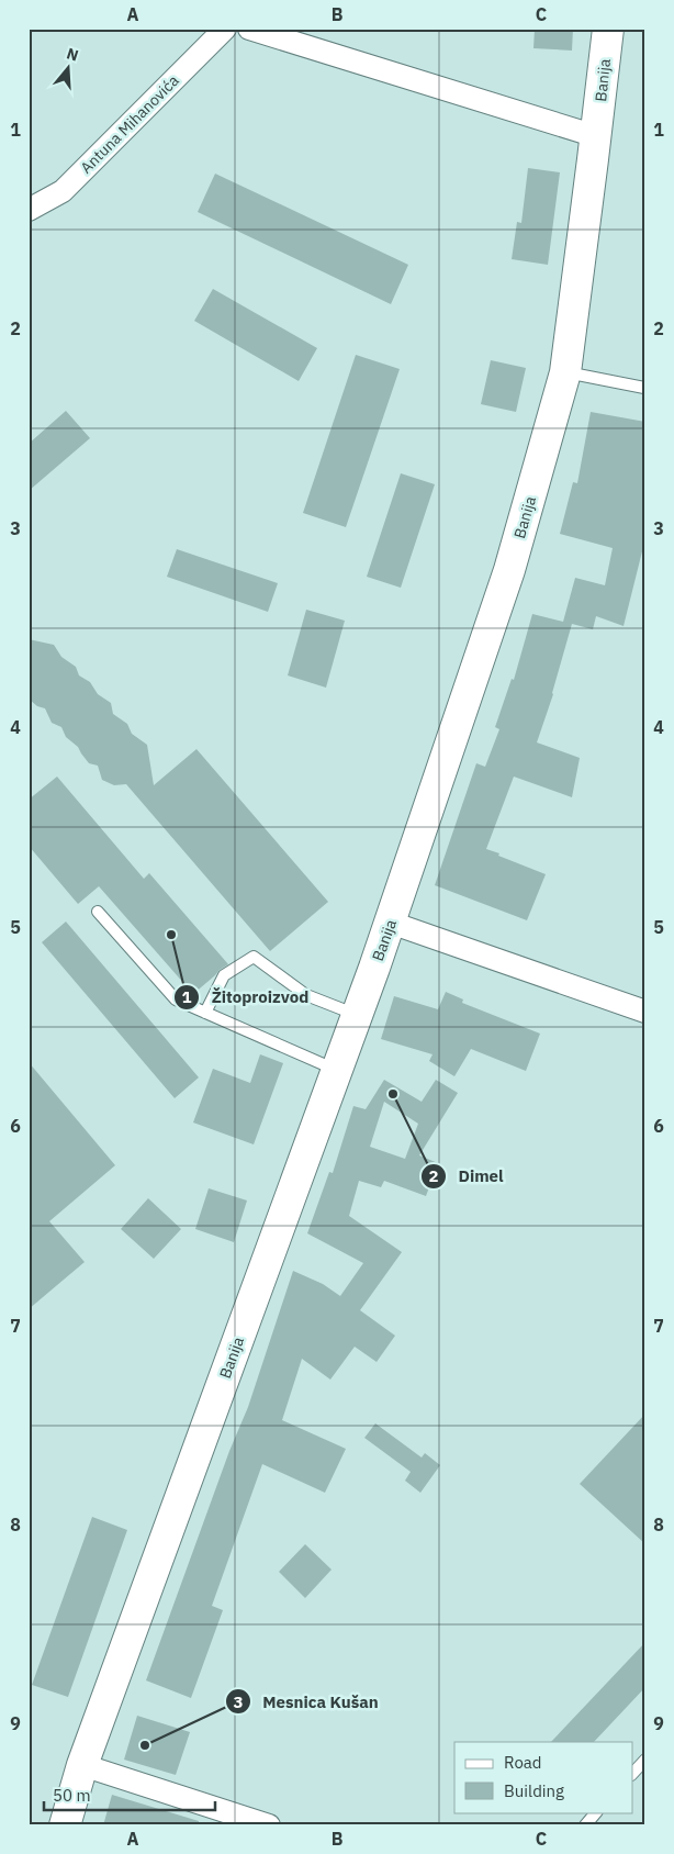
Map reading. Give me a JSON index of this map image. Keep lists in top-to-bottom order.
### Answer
{
  "streets": {
    "main road": ["Banija"],
    "street": ["Antuna Mihanovića"]
  },
  "places": ["Žitoproizvod", "Dimel", "Mesnica Kušan"],
  "legend": ["Road", "Building"],
  "scale_bar": "50 m",
  "north": "top",
  "grid": {
    "columns": ["A", "B", "C"],
    "rows": [
      "1",
      "2",
      "3",
      "4",
      "5",
      "6",
      "7",
      "8",
      "9"
    ]
  }
}
